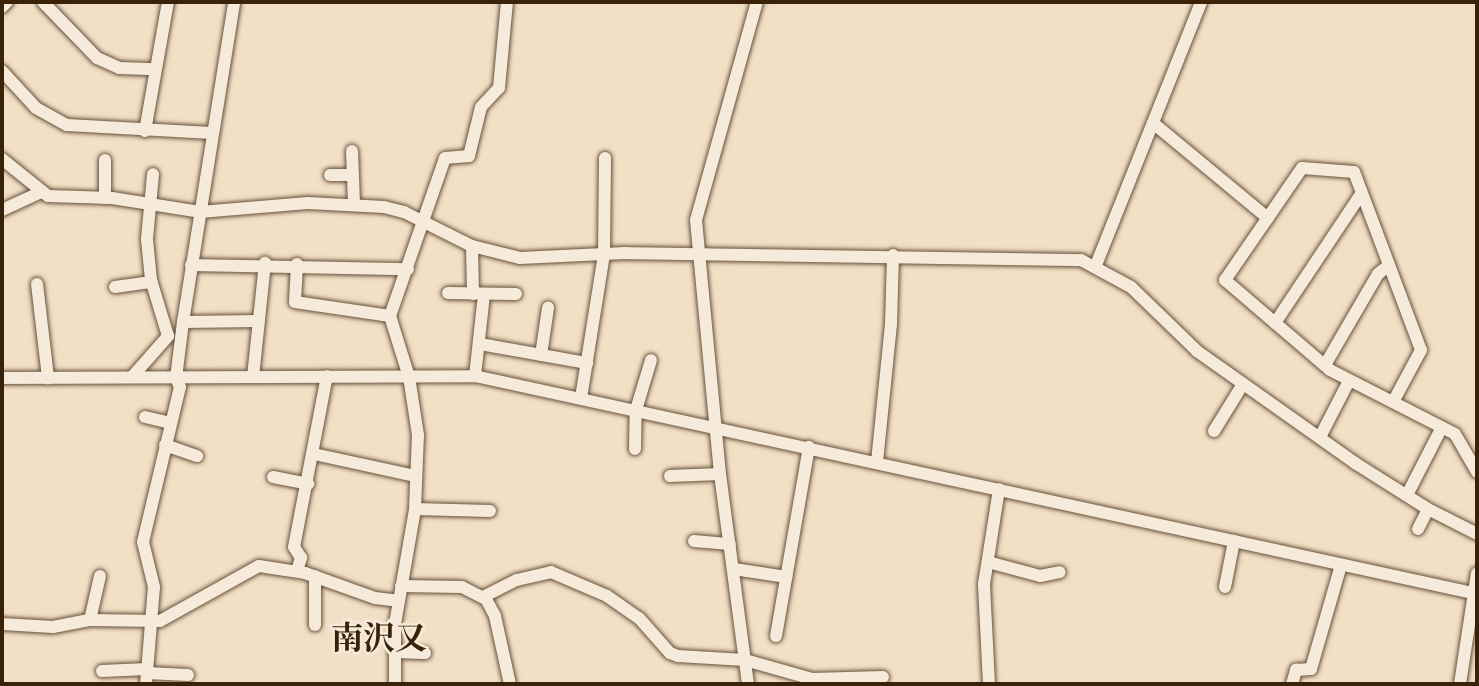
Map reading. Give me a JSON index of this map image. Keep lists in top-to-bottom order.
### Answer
{
  "districts": ["南沢又"]
}
